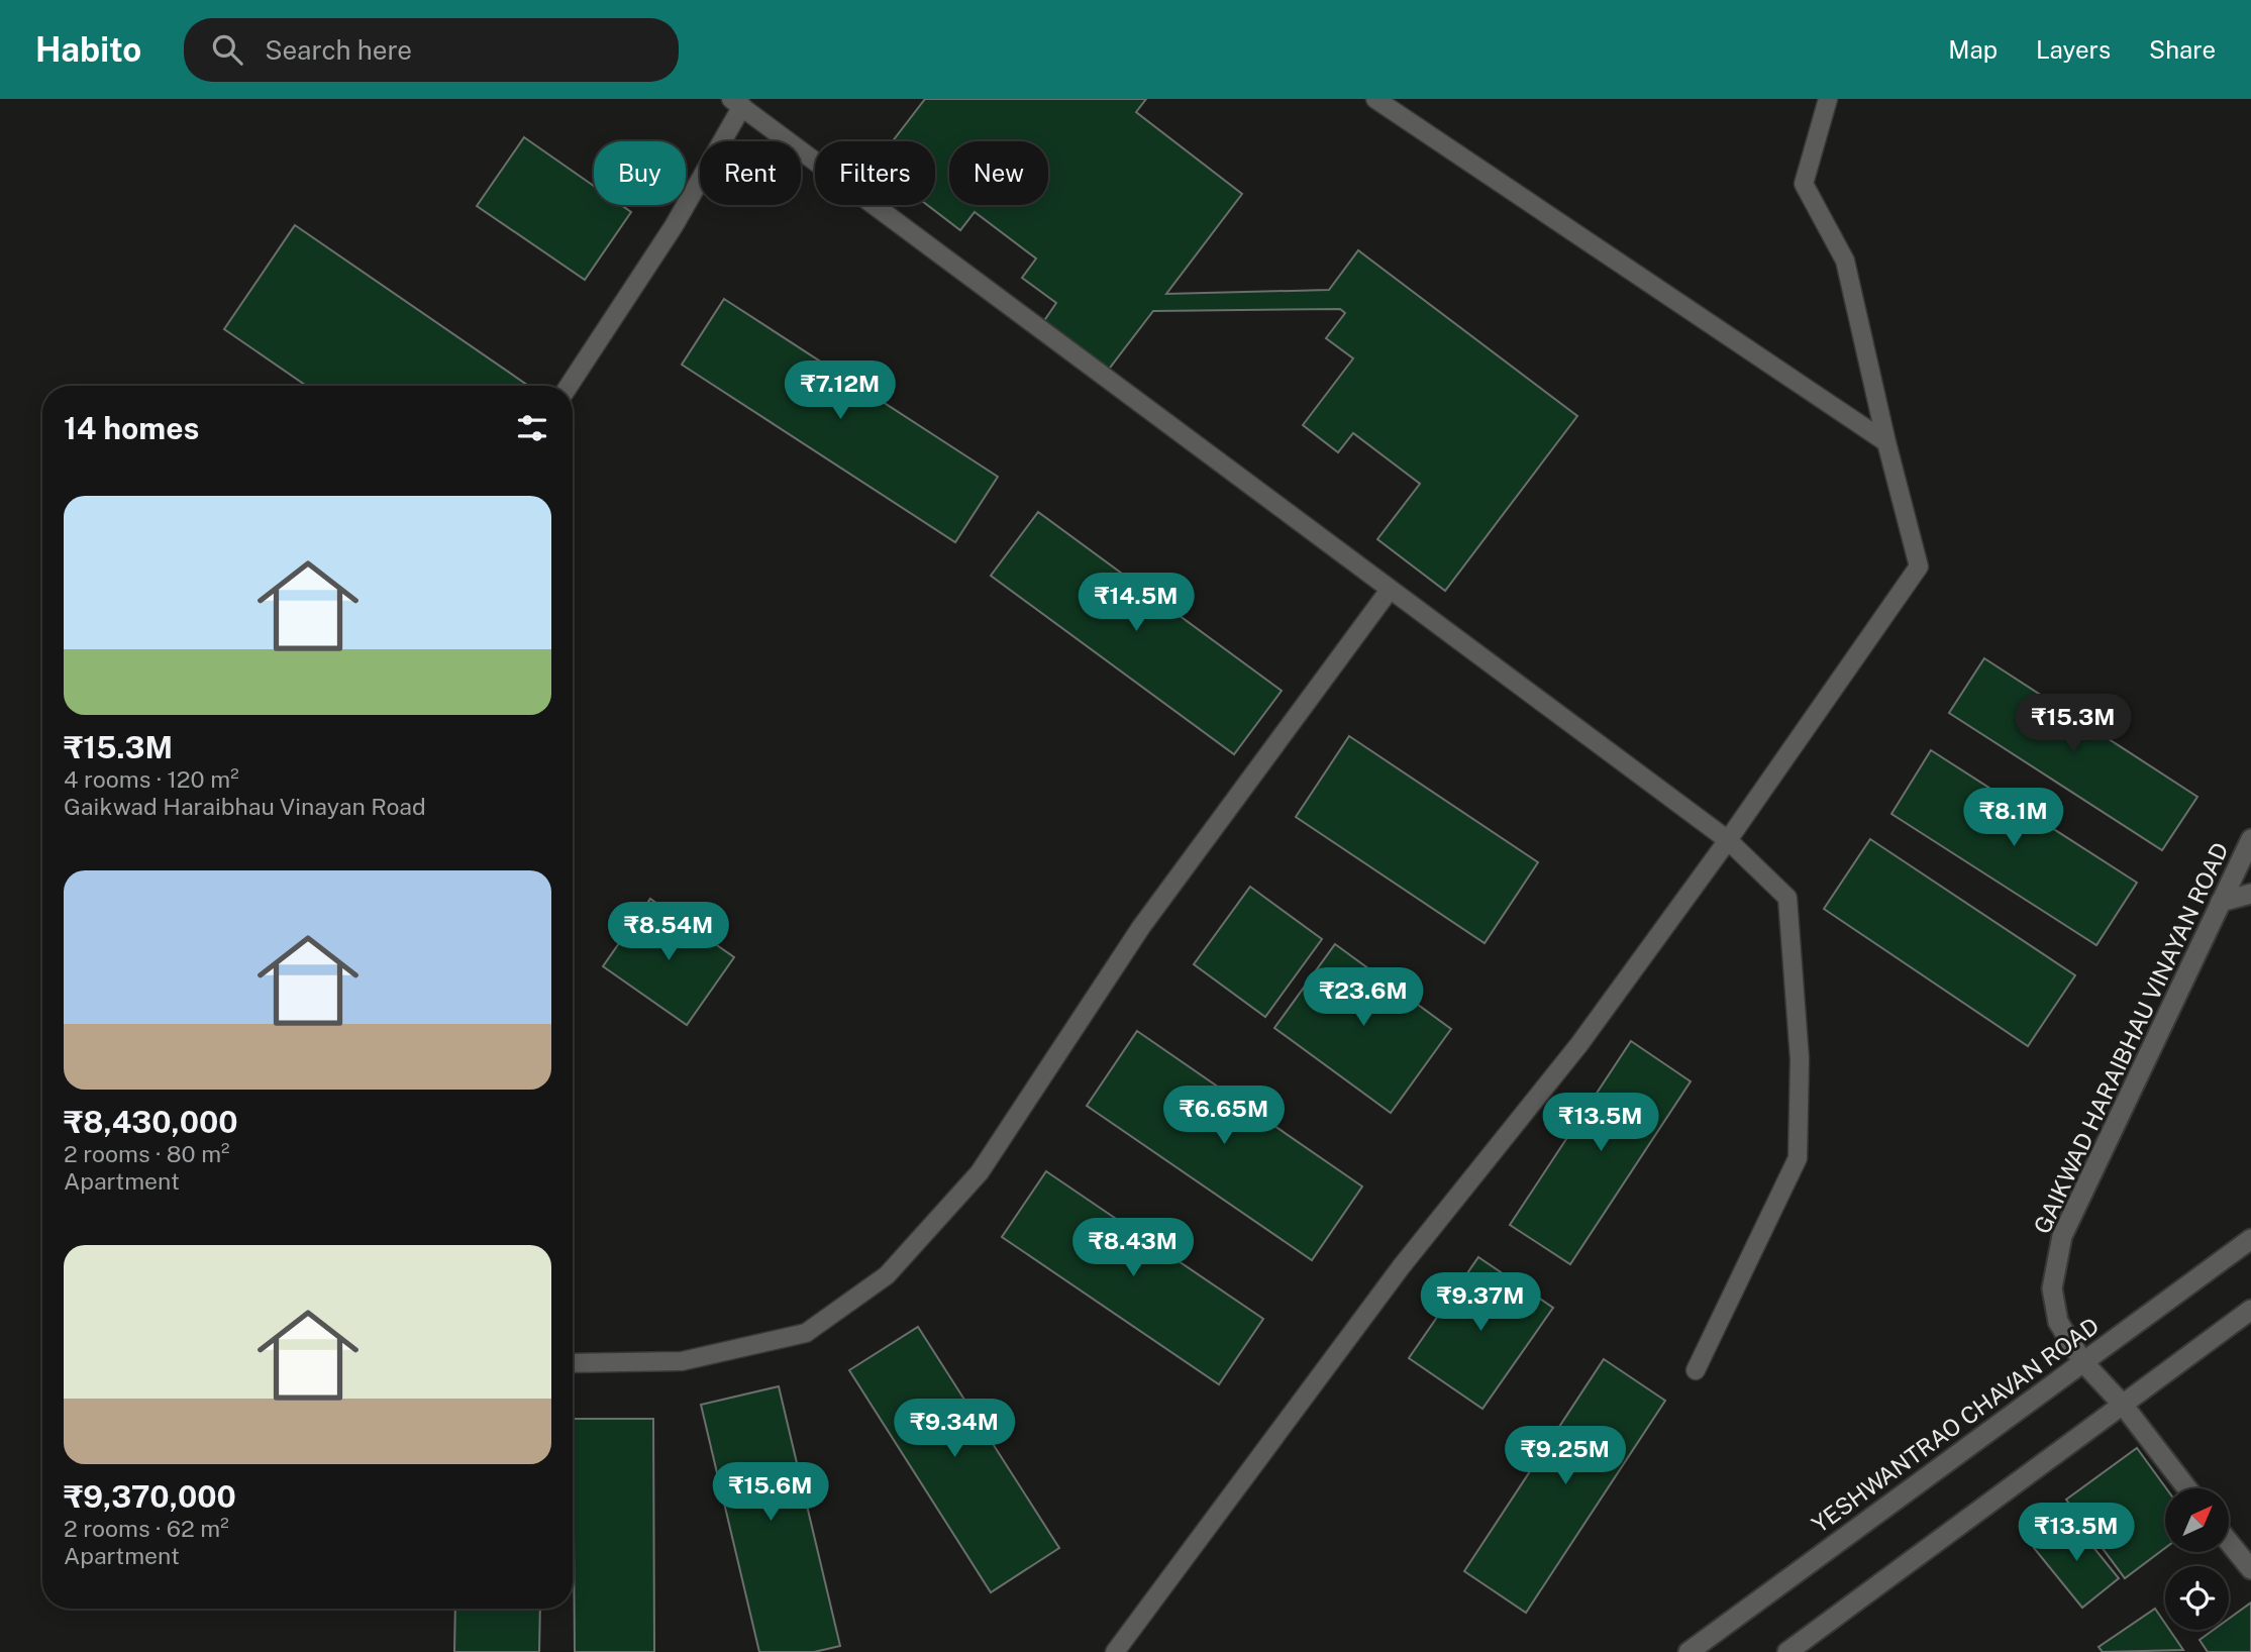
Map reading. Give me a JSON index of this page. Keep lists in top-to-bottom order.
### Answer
{
  "streets": {
    "street": ["GAIKWAD HARAIBHAU VINAYAN ROAD", "YESHWANTRAO CHAVAN ROAD"]
  },
  "crossings": [
    ["GAIKWAD HARAIBHAU VINAYAN ROAD", "YESHWANTRAO CHAVAN ROAD"]
  ],
  "north": "top right",
  "page": {
    "header": "Habito",
    "search": "Search here",
    "nav": ["Map", "Layers", "Share"],
    "chip": [
      "Buy",
      "Rent",
      "Filters",
      "New"
    ],
    "price": [
      "₹7.12M",
      "₹14.5M",
      "₹15.3M",
      "₹8.1M",
      "₹8.54M",
      "₹23.6M",
      "₹6.65M",
      "₹13.5M",
      "₹8.43M",
      "₹9.37M",
      "₹9.34M",
      "₹9.25M",
      "₹15.6M",
      "₹13.5M"
    ],
    "heading": "14 homes",
    "list": [
      {
        "name": "₹15.3M",
        "note": "4 rooms · 120 m² · Gaikwad Haraibhau Vinayan Road"
      },
      {
        "name": "₹8,430,000",
        "note": "2 rooms · 80 m² · Apartment"
      },
      {
        "name": "₹9,370,000",
        "note": "2 rooms · 62 m² · Apartment"
      }
    ]
  }
}
